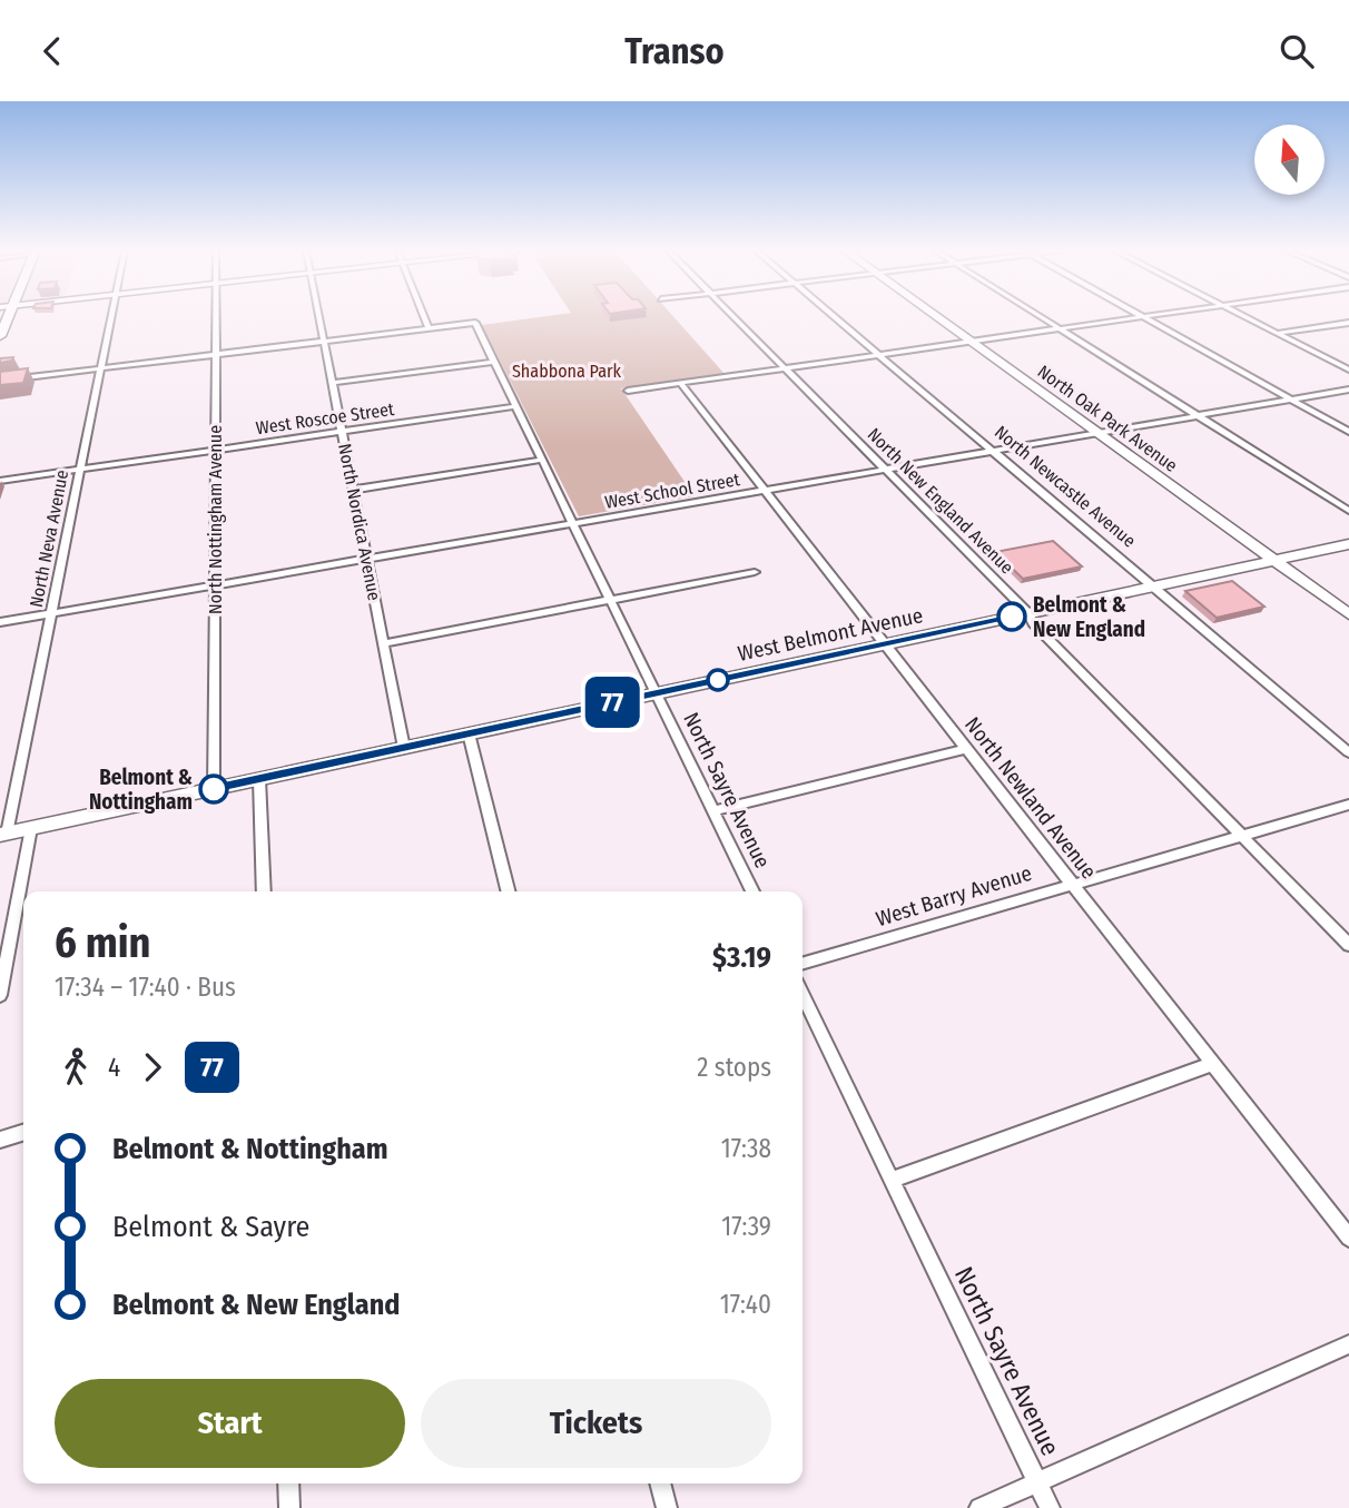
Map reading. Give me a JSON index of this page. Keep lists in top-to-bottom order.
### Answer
{
  "streets": {
    "street": [
      "West Roscoe Street",
      "North Oak Park Avenue",
      "North Newcastle Avenue",
      "West School Street",
      "North New England Avenue",
      "North Nottingham Avenue",
      "North Nordica Avenue",
      "North Neva Avenue",
      "West Belmont Avenue",
      "North Sayre Avenue",
      "North Newland Avenue",
      "West Barry Avenue"
    ]
  },
  "crossings": [
    ["West Roscoe Street", "North Nottingham Avenue"],
    ["West Roscoe Street", "North Nordica Avenue"],
    ["West Roscoe Street", "North Neva Avenue"],
    ["West Roscoe Street", "North Sayre Avenue"],
    ["North Oak Park Avenue", "West School Street"],
    ["North Oak Park Avenue", "West Belmont Avenue"],
    ["North Newcastle Avenue", "West School Street"],
    ["North Newcastle Avenue", "West Belmont Avenue"],
    ["West School Street", "North New England Avenue"],
    ["West School Street", "North Nottingham Avenue"],
    ["West School Street", "North Nordica Avenue"],
    ["West School Street", "North Neva Avenue"],
    ["West School Street", "North Sayre Avenue"],
    ["West School Street", "North Newland Avenue"],
    ["North New England Avenue", "West Belmont Avenue"],
    ["North New England Avenue", "West Barry Avenue"],
    ["North Nottingham Avenue", "West Belmont Avenue"],
    ["North Nordica Avenue", "West Belmont Avenue"],
    ["North Neva Avenue", "West Belmont Avenue"],
    ["West Belmont Avenue", "North Sayre Avenue"],
    ["West Belmont Avenue", "North Newland Avenue"],
    ["North Newland Avenue", "West Barry Avenue"]
  ],
  "parks": ["Shabbona Park"],
  "places": ["Belmont & New England", "Belmont & Nottingham"],
  "lines": ["bus line 77"],
  "north": "top",
  "page": {
    "header": "Transo",
    "on_map": "77",
    "heading": ["6 min", "17:34 – 17:40 · Bus", "$3.19"],
    "legs": ["4", "77", "2 stops"],
    "list": [
      {
        "name": "Belmont & Nottingham",
        "value": "17:38"
      },
      {
        "name": "Belmont & Sayre",
        "value": "17:39"
      },
      {
        "name": "Belmont & New England",
        "value": "17:40"
      }
    ],
    "buttons": ["Start", "Tickets"]
  }
}
